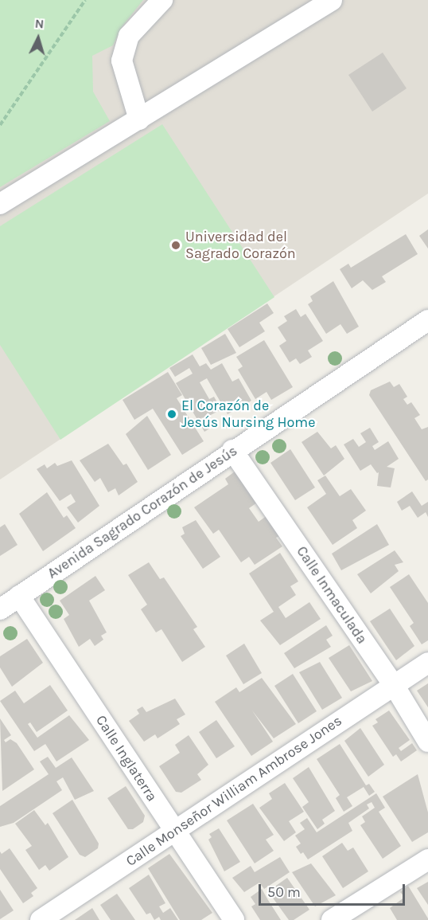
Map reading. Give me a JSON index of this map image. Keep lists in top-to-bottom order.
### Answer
{
  "streets": {
    "street": [
      "Avenida Sagrado Corazón de Jesús",
      "Calle Inmaculada",
      "Calle Inglaterra",
      "Calle Monseñor William Ambrose Jones"
    ]
  },
  "crossings": [
    ["Avenida Sagrado Corazón de Jesús", "Calle Inmaculada"],
    ["Avenida Sagrado Corazón de Jesús", "Calle Inglaterra"],
    ["Calle Inmaculada", "Calle Monseñor William Ambrose Jones"],
    ["Calle Inglaterra", "Calle Monseñor William Ambrose Jones"]
  ],
  "places": ["Universidad del Sagrado Corazón", "El Corazón de Jesús Nursing Home"],
  "scale_bar": "50 m",
  "north": "top"
}
